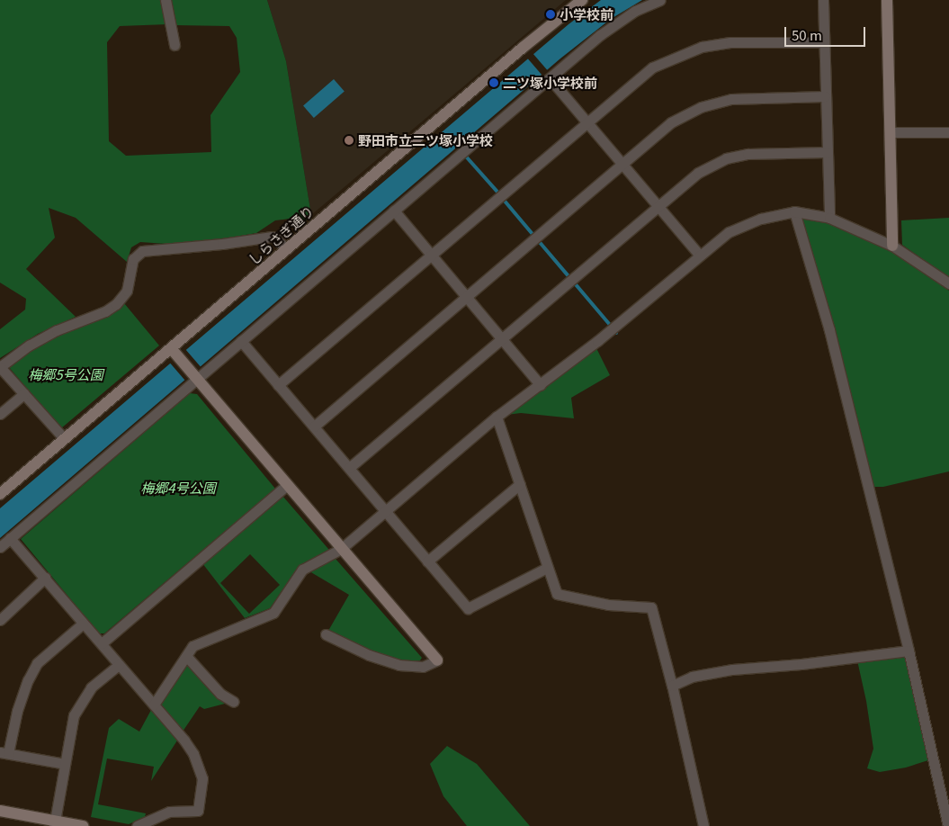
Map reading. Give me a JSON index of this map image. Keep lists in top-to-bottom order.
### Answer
{
  "streets": {
    "street": ["しらさぎ通り"]
  },
  "parks": ["梅郷5号公園", "梅郷4号公園"],
  "places": ["小学校前", "二ツ塚小学校前", "野田市立二ツ塚小学校"],
  "scale_bar": "50 m"
}
